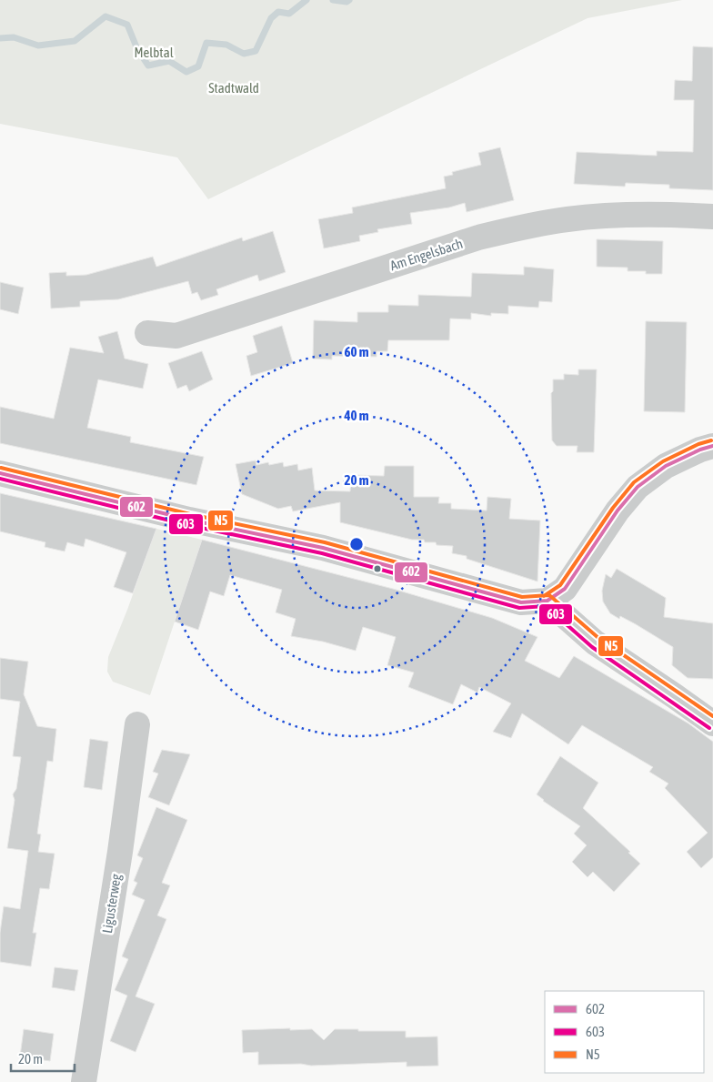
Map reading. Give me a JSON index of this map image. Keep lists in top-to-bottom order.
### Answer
{
  "streets": {
    "street": ["Am Engelsbach", "Ligusterweg"]
  },
  "parks": ["Melbtal", "Stadtwald"],
  "lines": ["transit line N5", "transit line 602", "transit line 603"],
  "legend": ["602", "603", "N5"],
  "scale_bar": "20 m",
  "rings": ["60 m", "40 m", "20 m"]
}
